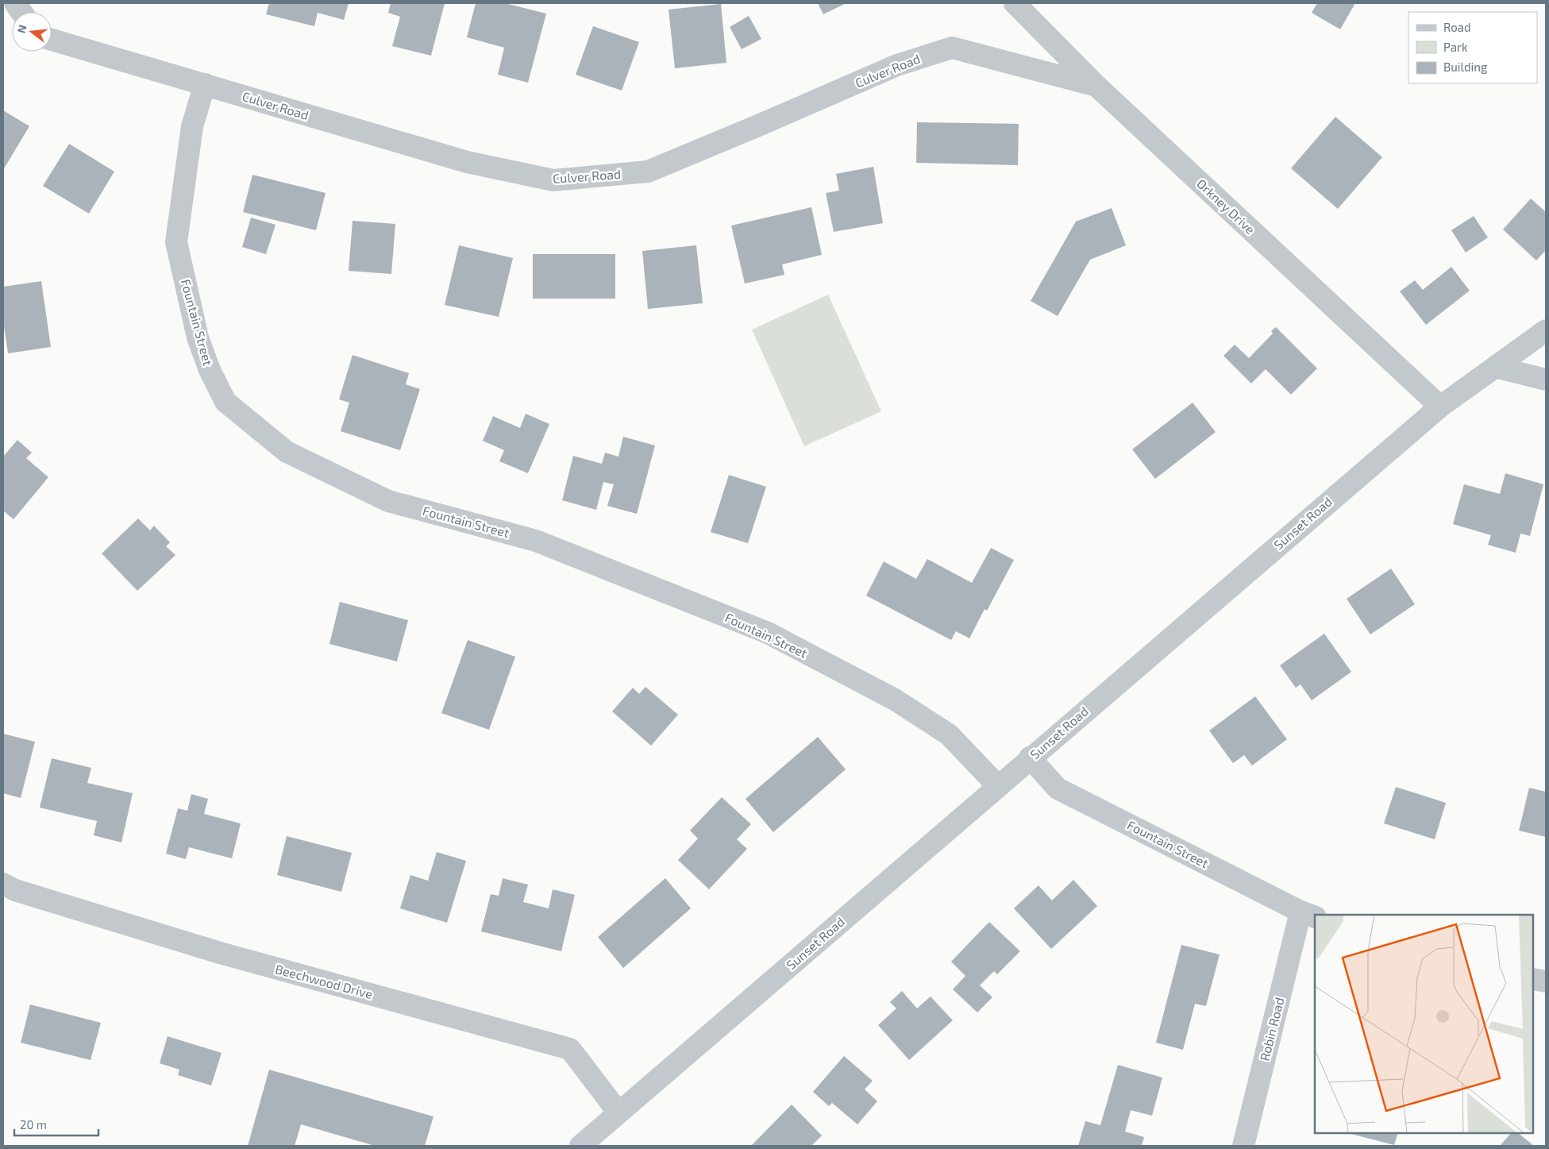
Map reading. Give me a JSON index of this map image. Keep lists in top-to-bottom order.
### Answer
{
  "streets": {
    "street": [
      "Culver Road",
      "Orkney Drive",
      "Fountain Street",
      "Sunset Road",
      "Beechwood Drive",
      "Robin Road"
    ]
  },
  "crossings": [
    ["Culver Road", "Orkney Drive"],
    ["Culver Road", "Fountain Street"],
    ["Orkney Drive", "Sunset Road"],
    ["Fountain Street", "Sunset Road"],
    ["Fountain Street", "Robin Road"],
    ["Sunset Road", "Beechwood Drive"]
  ],
  "legend": ["Road", "Park", "Building"],
  "scale_bar": "20 m",
  "north": "left"
}
